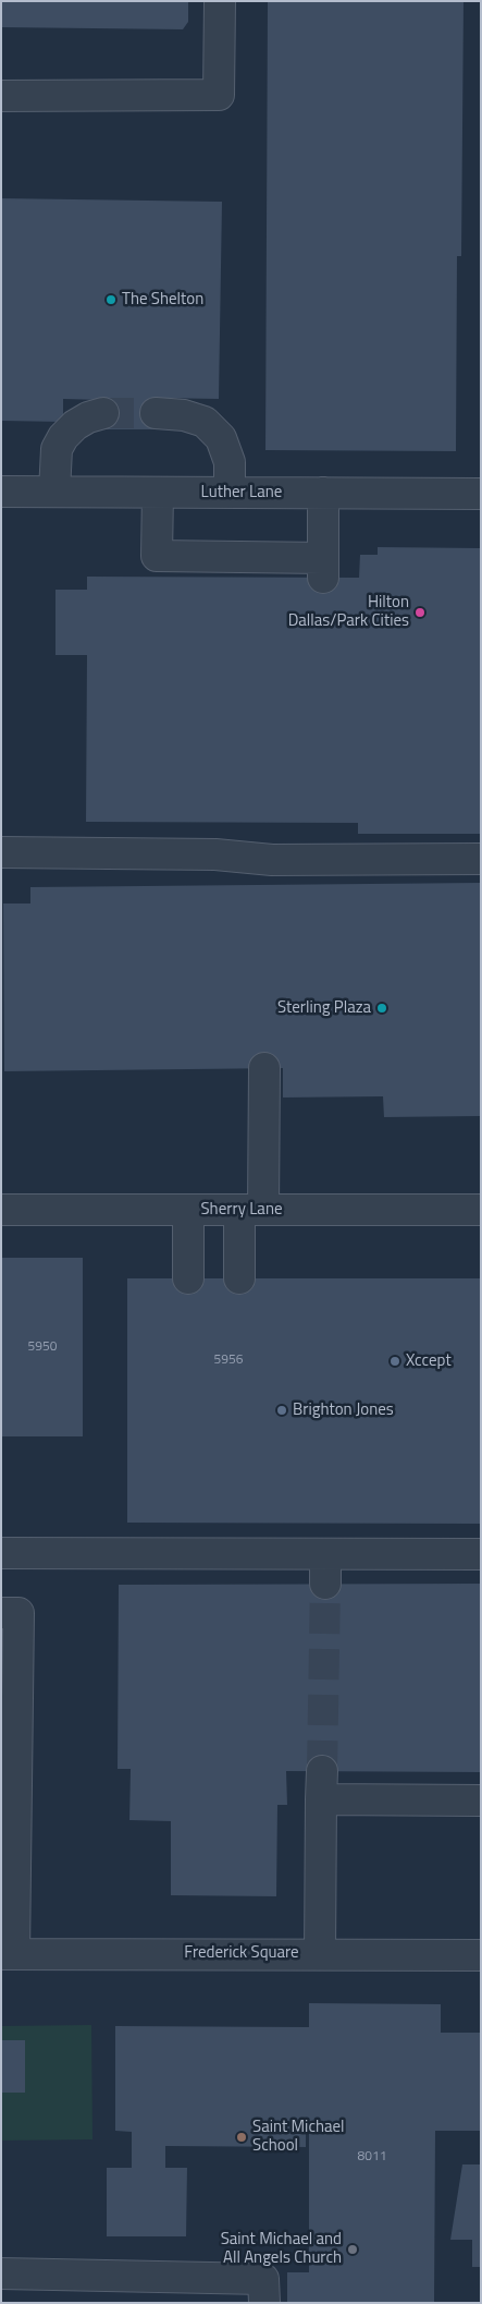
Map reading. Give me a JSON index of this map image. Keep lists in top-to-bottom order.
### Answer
{
  "streets": {
    "street": ["Luther Lane", "Sherry Lane", "Frederick Square"]
  },
  "places": [
    "The Shelton",
    "Hilton Dallas/Park Cities",
    "Sterling Plaza",
    "Xccept",
    "Brighton Jones",
    "Saint Michael School",
    "Saint Michael and All Angels Church"
  ],
  "house_numbers": ["5950", "5956", "8011"]
}
